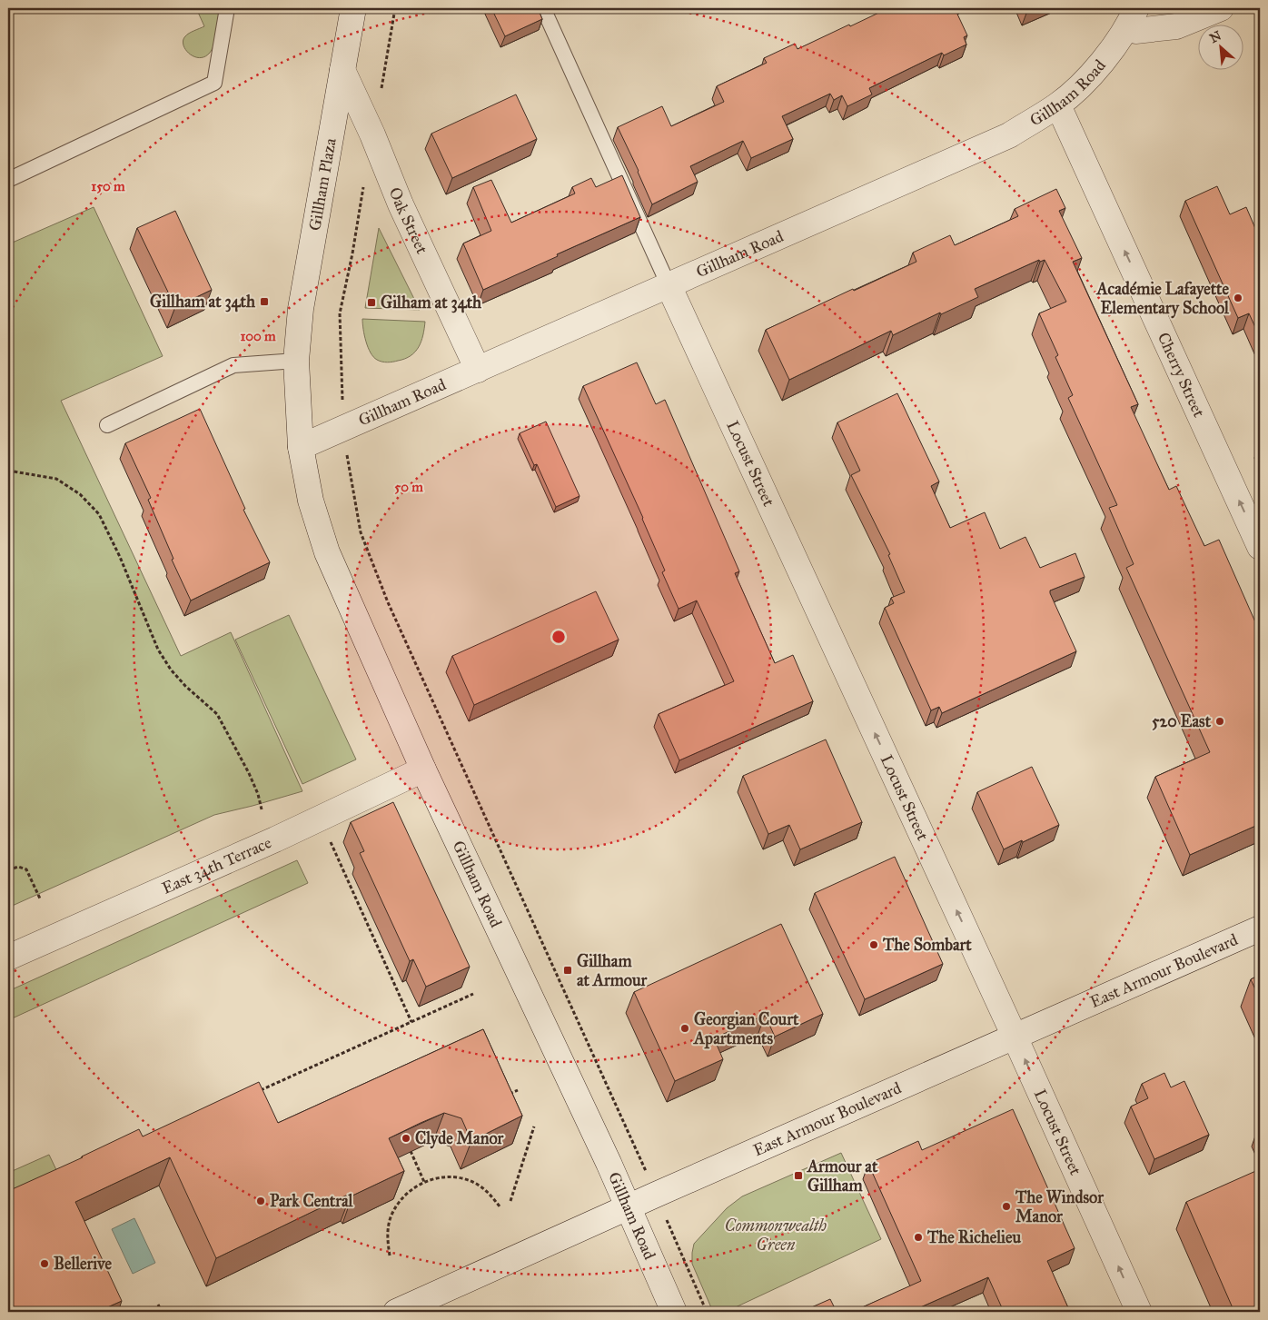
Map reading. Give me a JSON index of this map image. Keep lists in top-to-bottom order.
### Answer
{
  "streets": {
    "street": [
      "Gillham Road",
      "Gillham Plaza",
      "Oak Street",
      "Cherry Street",
      "Locust Street",
      "East 34th Terrace",
      "East Armour Boulevard"
    ]
  },
  "crossings": [
    ["Gillham Road", "Gillham Plaza"],
    ["Gillham Road", "Oak Street"],
    ["Gillham Road", "Cherry Street"],
    ["Gillham Road", "Locust Street"],
    ["Gillham Road", "East 34th Terrace"],
    ["Gillham Road", "East Armour Boulevard"],
    ["Gillham Plaza", "Oak Street"],
    ["Locust Street", "East Armour Boulevard"]
  ],
  "one_way": ["Cherry Street", "Locust Street"],
  "parks": ["Commonwealth Green"],
  "places": {
    "other": [
      "Académie Lafayette Elementary School",
      "520 East",
      "The Sombart",
      "Georgian Court Apartments",
      "Clyde Manor",
      "Park Central",
      "The Windsor Manor",
      "The Richelieu",
      "Bellerive"
    ],
    "transit": [
      "Gillham at 34th",
      "Gilham at 34th",
      "Gillham at Armour",
      "Armour at Gillham"
    ]
  },
  "north": "top left",
  "rings": ["150 m", "100 m", "50 m"]
}
